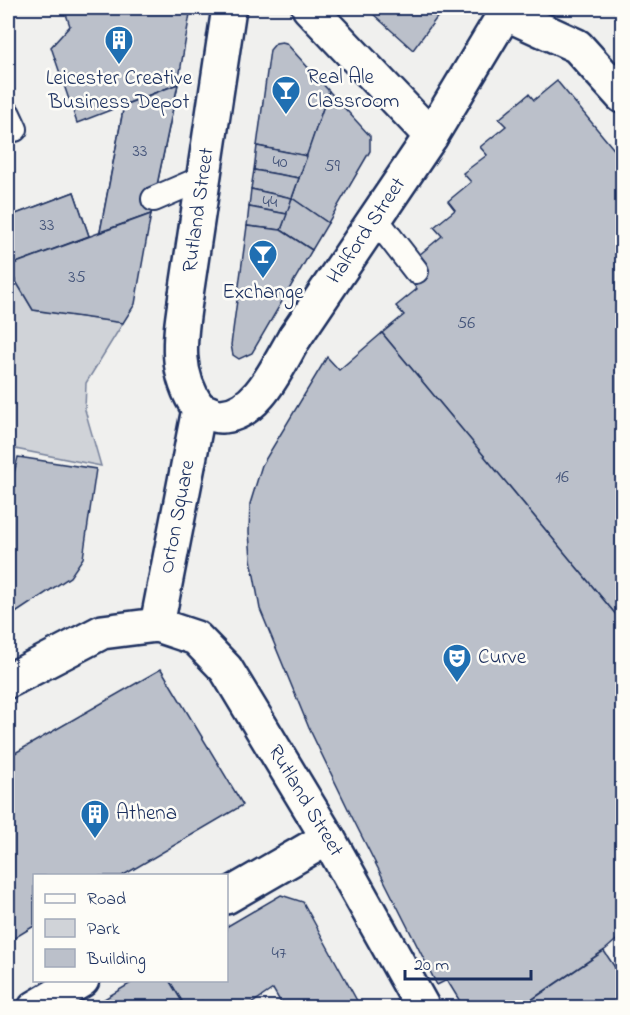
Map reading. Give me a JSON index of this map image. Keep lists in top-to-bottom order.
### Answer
{
  "streets": {
    "street": ["Rutland Street", "Halford Street", "Orton Square"]
  },
  "crossings": [
    ["Rutland Street", "Halford Street"],
    ["Rutland Street", "Orton Square"],
    ["Halford Street", "Orton Square"]
  ],
  "places": {
    "building": ["Leicester Creative Business Depot", "Athena"],
    "bar": ["Real Ale Classroom", "Exchange"],
    "theatre": ["Curve"]
  },
  "house_numbers": [
    "33",
    "40",
    "59",
    "44",
    "33",
    "35",
    "56",
    "16",
    "47"
  ],
  "legend": ["Road", "Park", "Building"],
  "scale_bar": "20 m"
}
